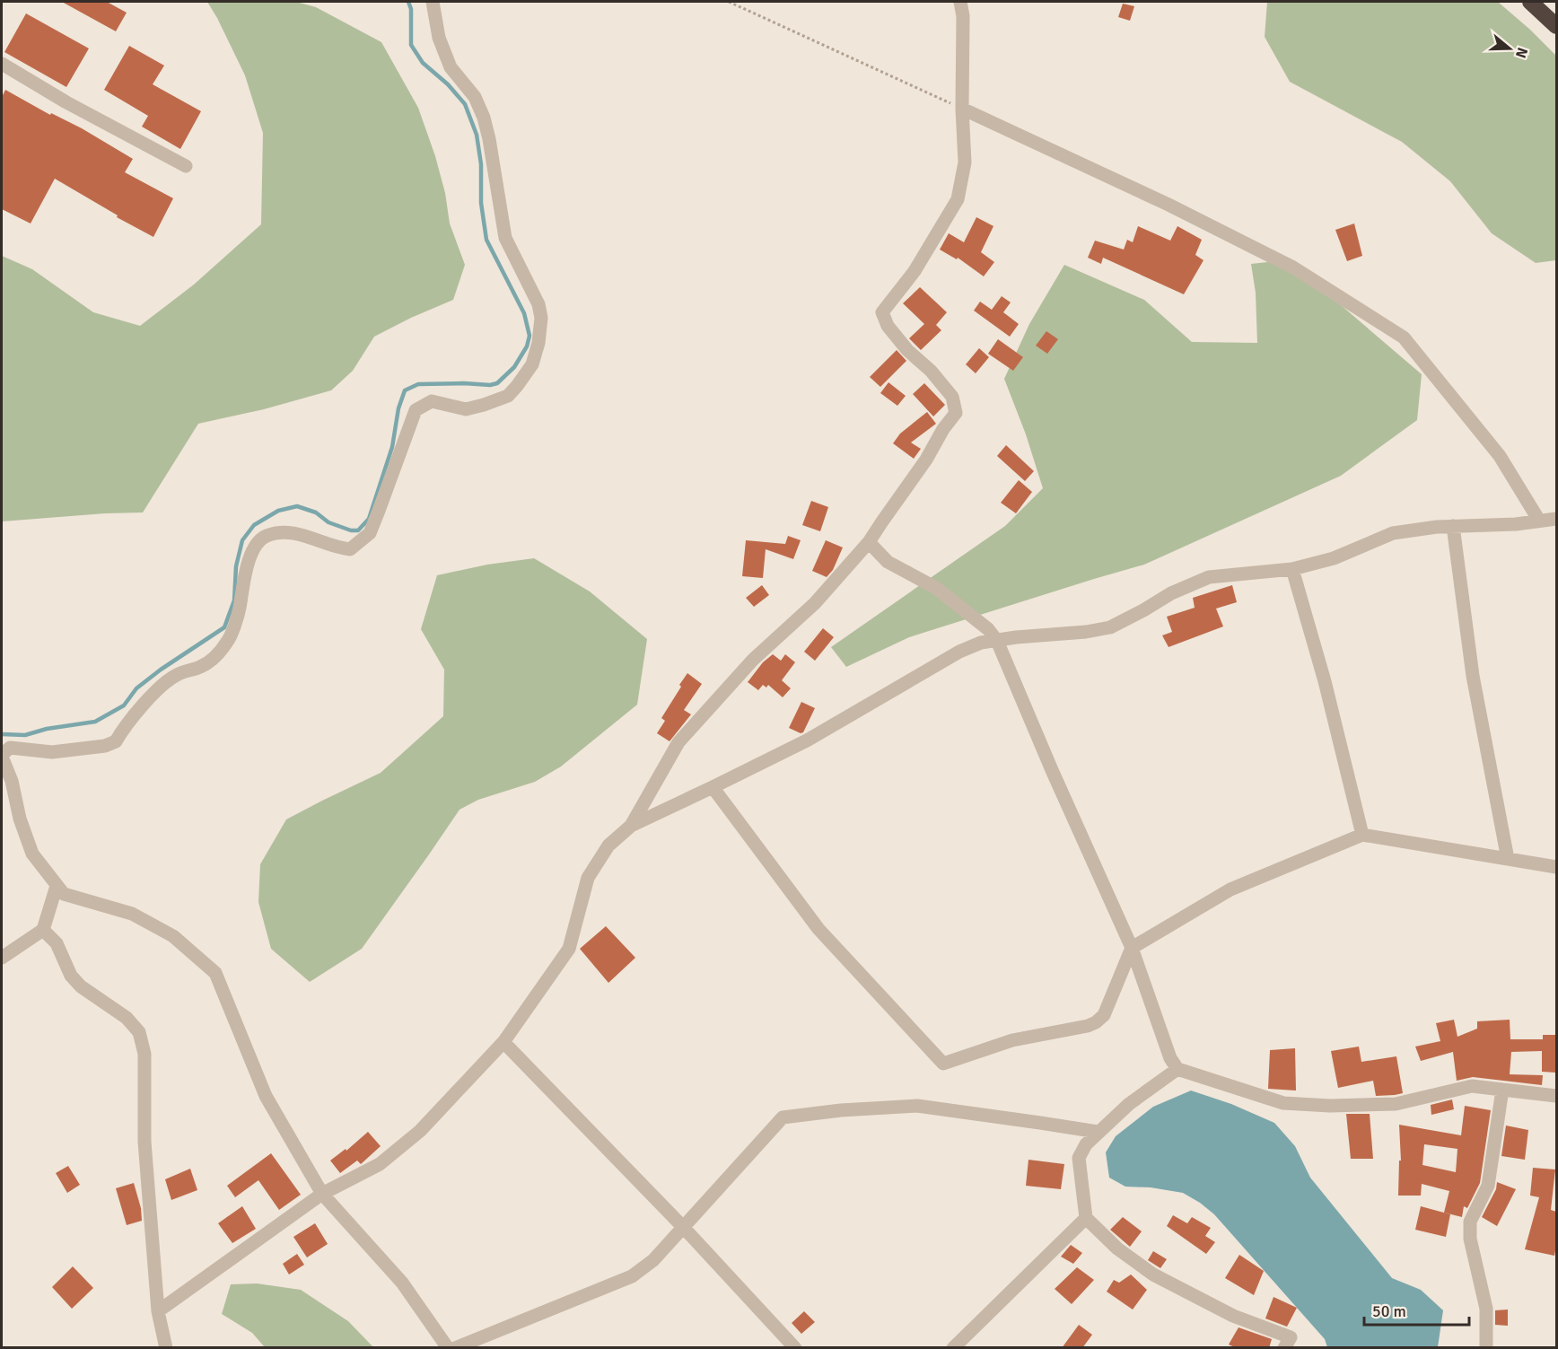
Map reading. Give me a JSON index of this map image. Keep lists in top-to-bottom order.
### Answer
{
  "scale_bar": "50 m",
  "north": "right"
}
